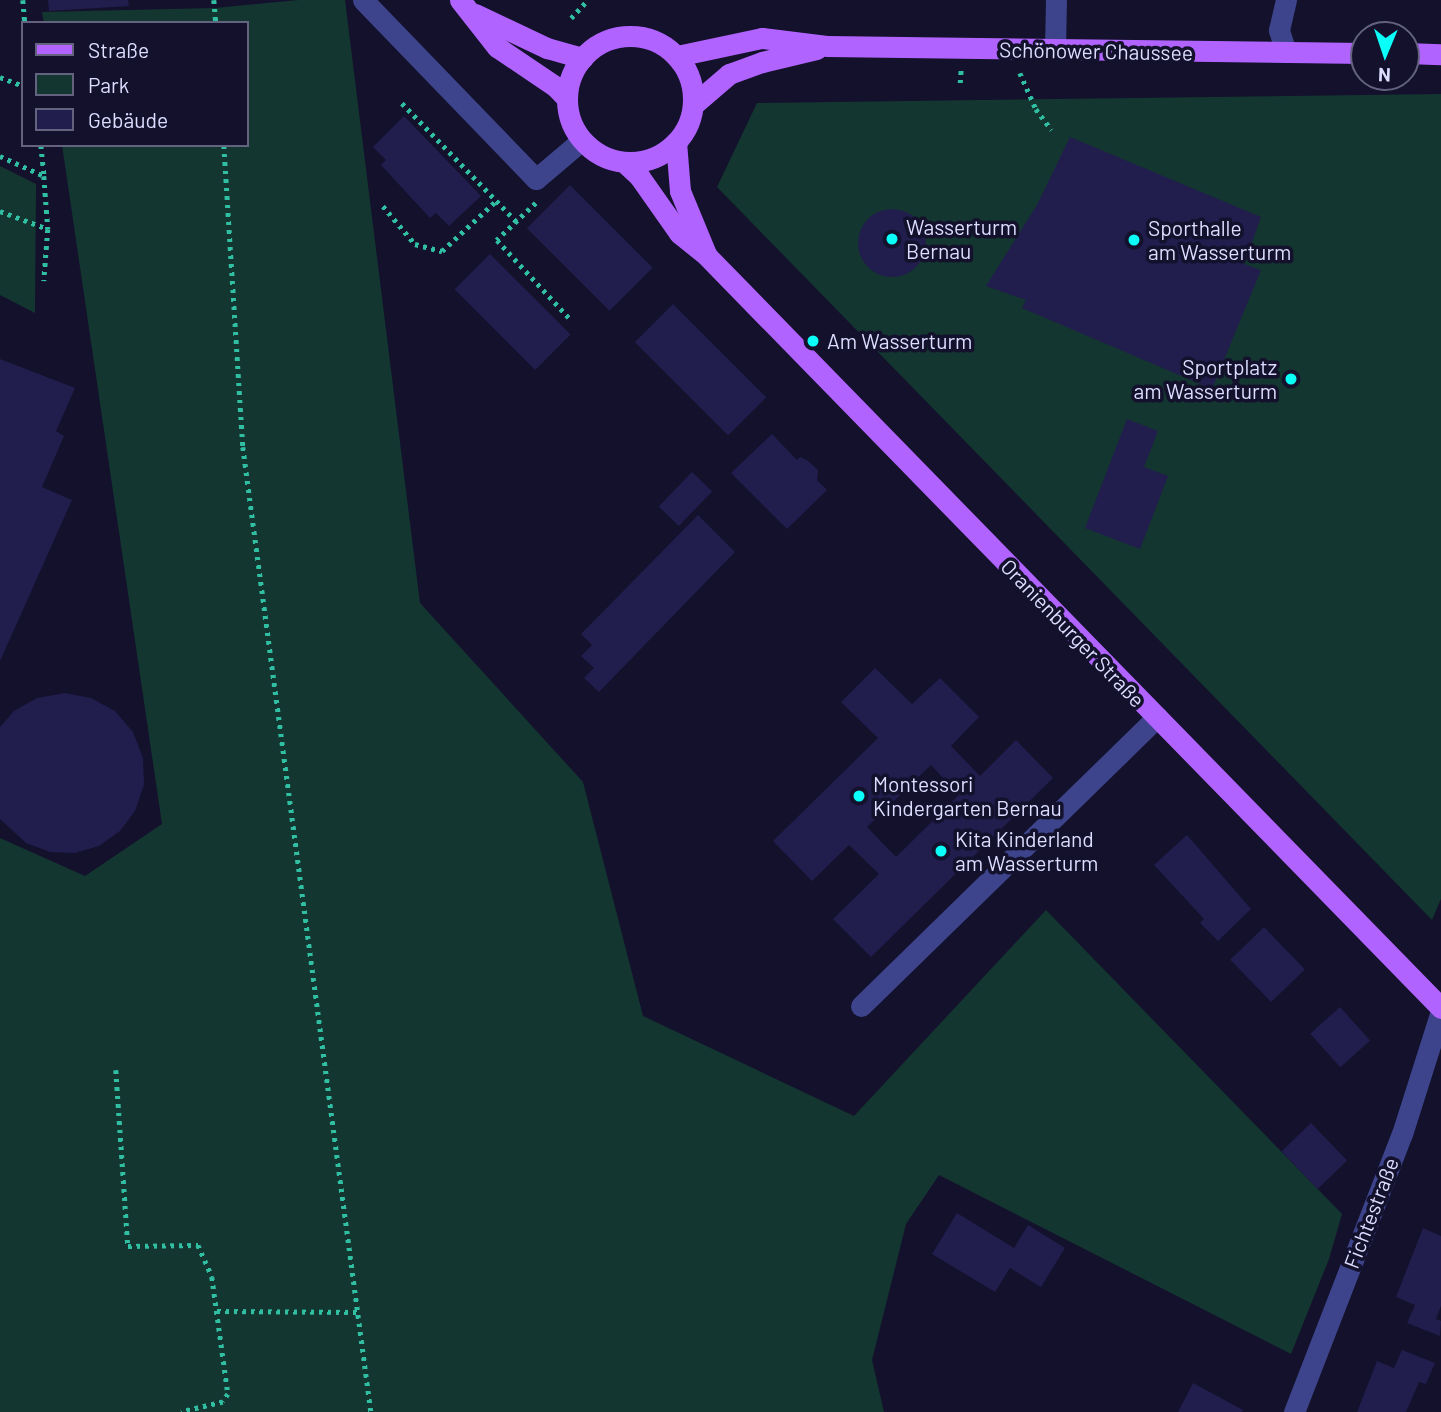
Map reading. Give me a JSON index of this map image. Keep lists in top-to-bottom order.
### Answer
{
  "streets": {
    "main road": ["Schönower Chaussee", "Oranienburger Straße"],
    "street": ["Fichtestraße"]
  },
  "crossings": [
    ["Schönower Chaussee", "Oranienburger Straße"],
    ["Oranienburger Straße", "Fichtestraße"]
  ],
  "places": [
    "Wasserturm Bernau",
    "Sporthalle am Wasserturm",
    "Am Wasserturm",
    "Sportplatz am Wasserturm",
    "Montessori Kindergarten Bernau",
    "Kita Kinderland am Wasserturm"
  ],
  "legend": ["Straße", "Park", "Gebäude"],
  "north": "bottom"
}
